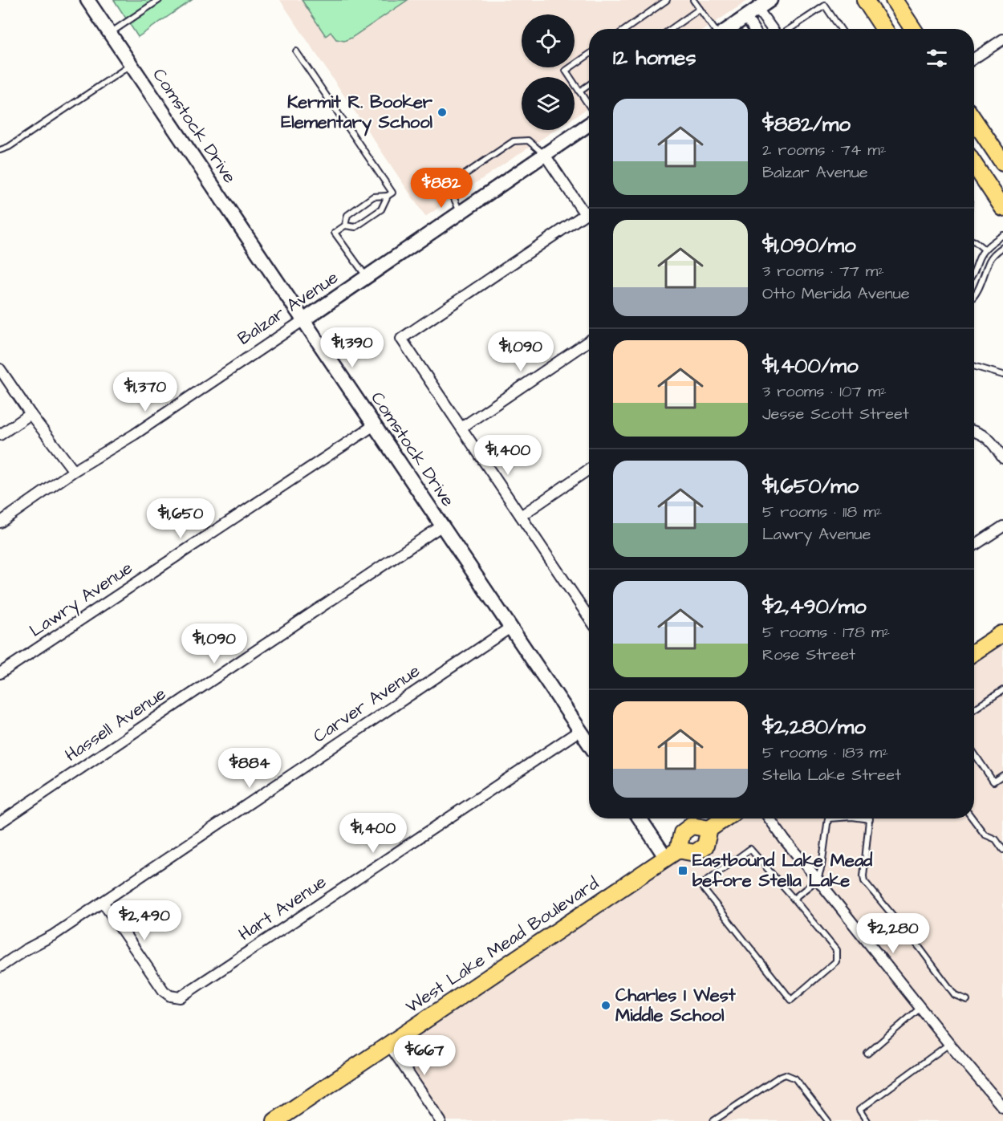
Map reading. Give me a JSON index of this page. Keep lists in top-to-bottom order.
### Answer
{
  "streets": {
    "main road": ["West Lake Mead Boulevard"],
    "street": [
      "Comstock Drive",
      "Balzar Avenue",
      "Lawry Avenue",
      "Carver Avenue",
      "Hassell Avenue",
      "Hart Avenue"
    ]
  },
  "crossings": [
    ["Comstock Drive", "Balzar Avenue"],
    ["Comstock Drive", "Lawry Avenue"],
    ["Comstock Drive", "Carver Avenue"],
    ["Comstock Drive", "Hassell Avenue"],
    ["Comstock Drive", "Hart Avenue"],
    ["Carver Avenue", "Hart Avenue"]
  ],
  "places": {
    "other": ["Kermit R. Booker Elementary School", "Charles I West Middle School"],
    "transit": ["Eastbound Lake Mead before Stella Lake"]
  },
  "page": {
    "heading": "12 homes",
    "list": [
      {
        "name": "$882/mo",
        "note": "2 rooms · 74 m² · Balzar Avenue"
      },
      {
        "name": "$1,090/mo",
        "note": "3 rooms · 77 m² · Otto Merida Avenue"
      },
      {
        "name": "$1,400/mo",
        "note": "3 rooms · 107 m² · Jesse Scott Street"
      },
      {
        "name": "$1,650/mo",
        "note": "5 rooms · 118 m² · Lawry Avenue"
      },
      {
        "name": "$2,490/mo",
        "note": "5 rooms · 178 m² · Rose Street"
      },
      {
        "name": "$2,280/mo",
        "note": "5 rooms · 183 m² · Stella Lake Street"
      }
    ],
    "price": [
      "$882",
      "$1,390",
      "$1,090",
      "$1,370",
      "$1,400",
      "$1,650",
      "$1,090",
      "$884",
      "$1,400",
      "$2,490",
      "$2,280",
      "$667"
    ]
  }
}
